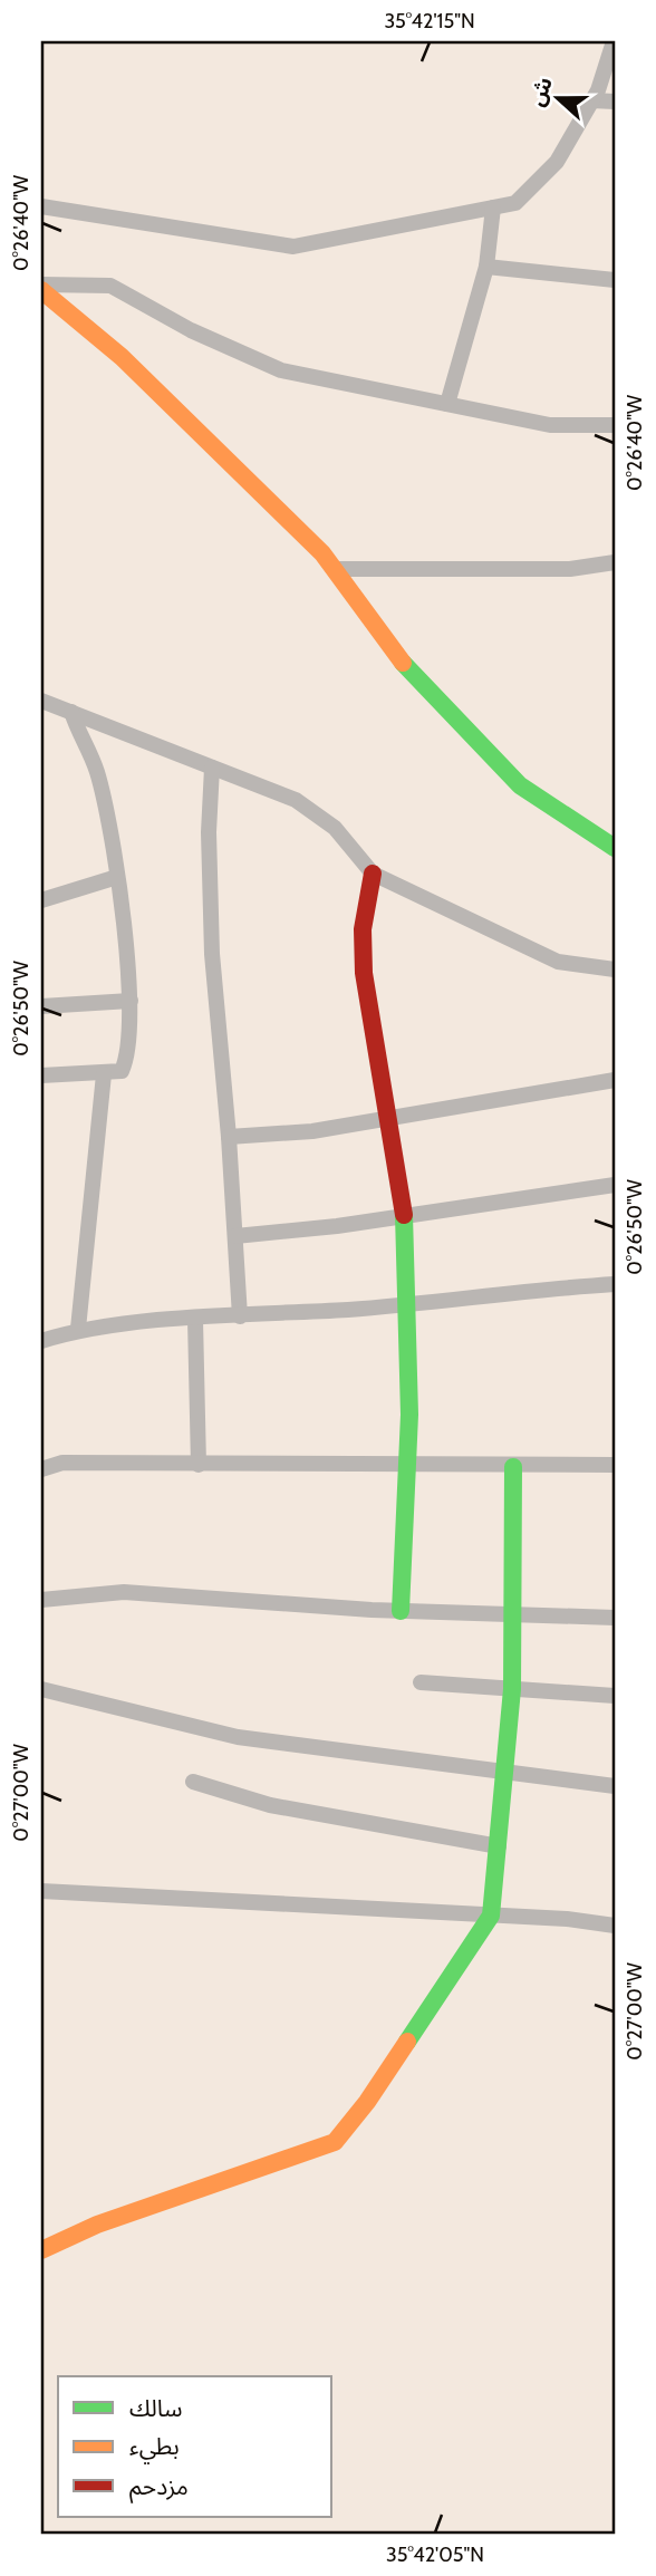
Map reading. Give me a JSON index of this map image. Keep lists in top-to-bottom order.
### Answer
{
  "legend": ["سالك", "بطيء", "مزدحم"],
  "north": "left",
  "coordinates": [
    "35°42'15\"N",
    "0°26'40\"W",
    "0°26'50\"W",
    "0°27'00\"W",
    "35°42'05\"N"
  ]
}
